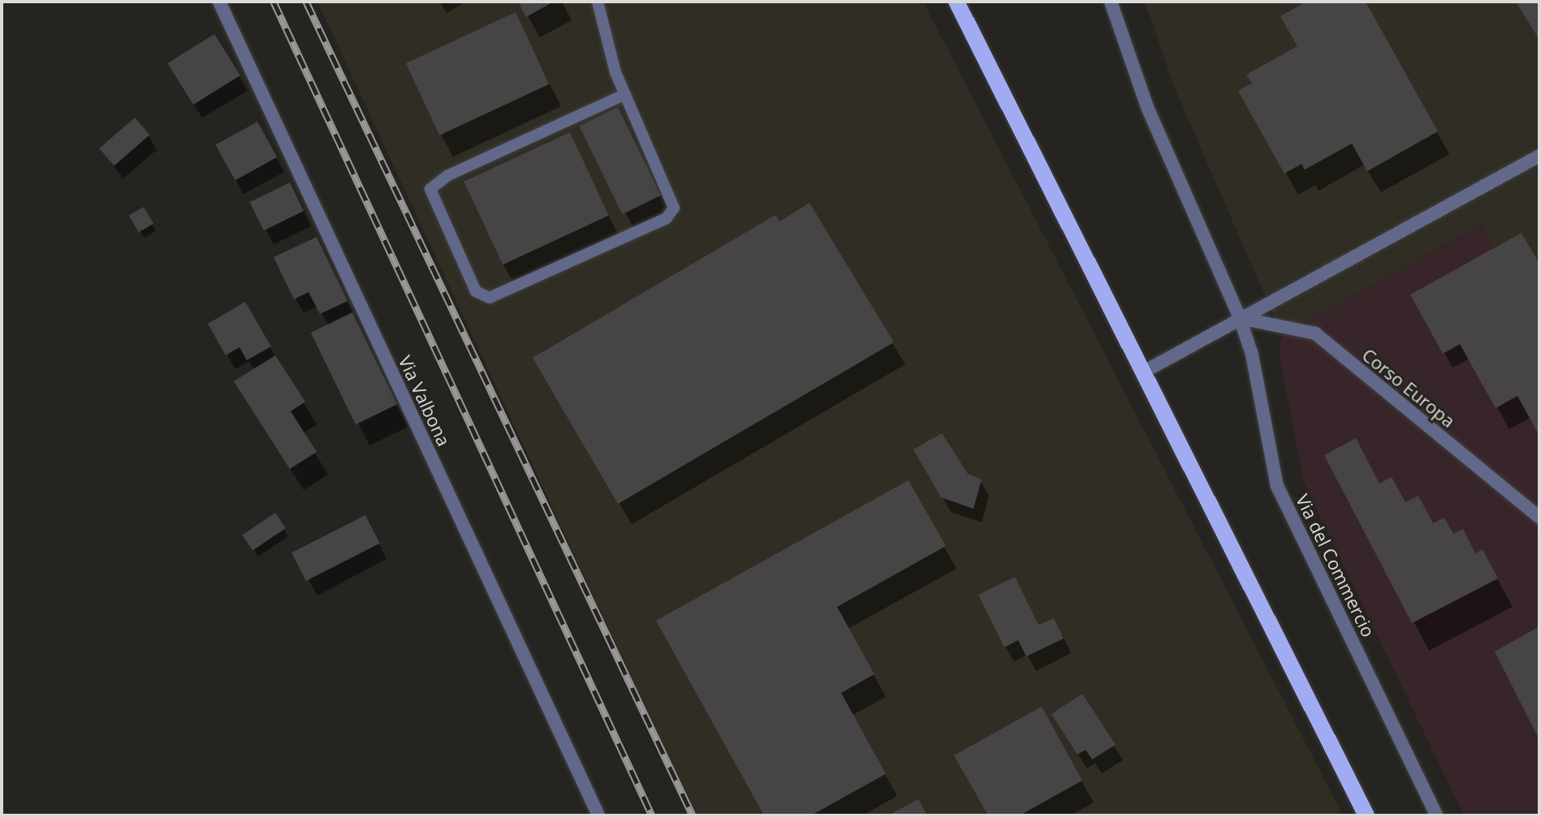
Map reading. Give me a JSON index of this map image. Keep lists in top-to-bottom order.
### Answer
{
  "streets": {
    "street": ["Corso Europa", "Via Valbona", "Via del Commercio"]
  },
  "crossings": [
    ["Corso Europa", "Via del Commercio"]
  ]
}
